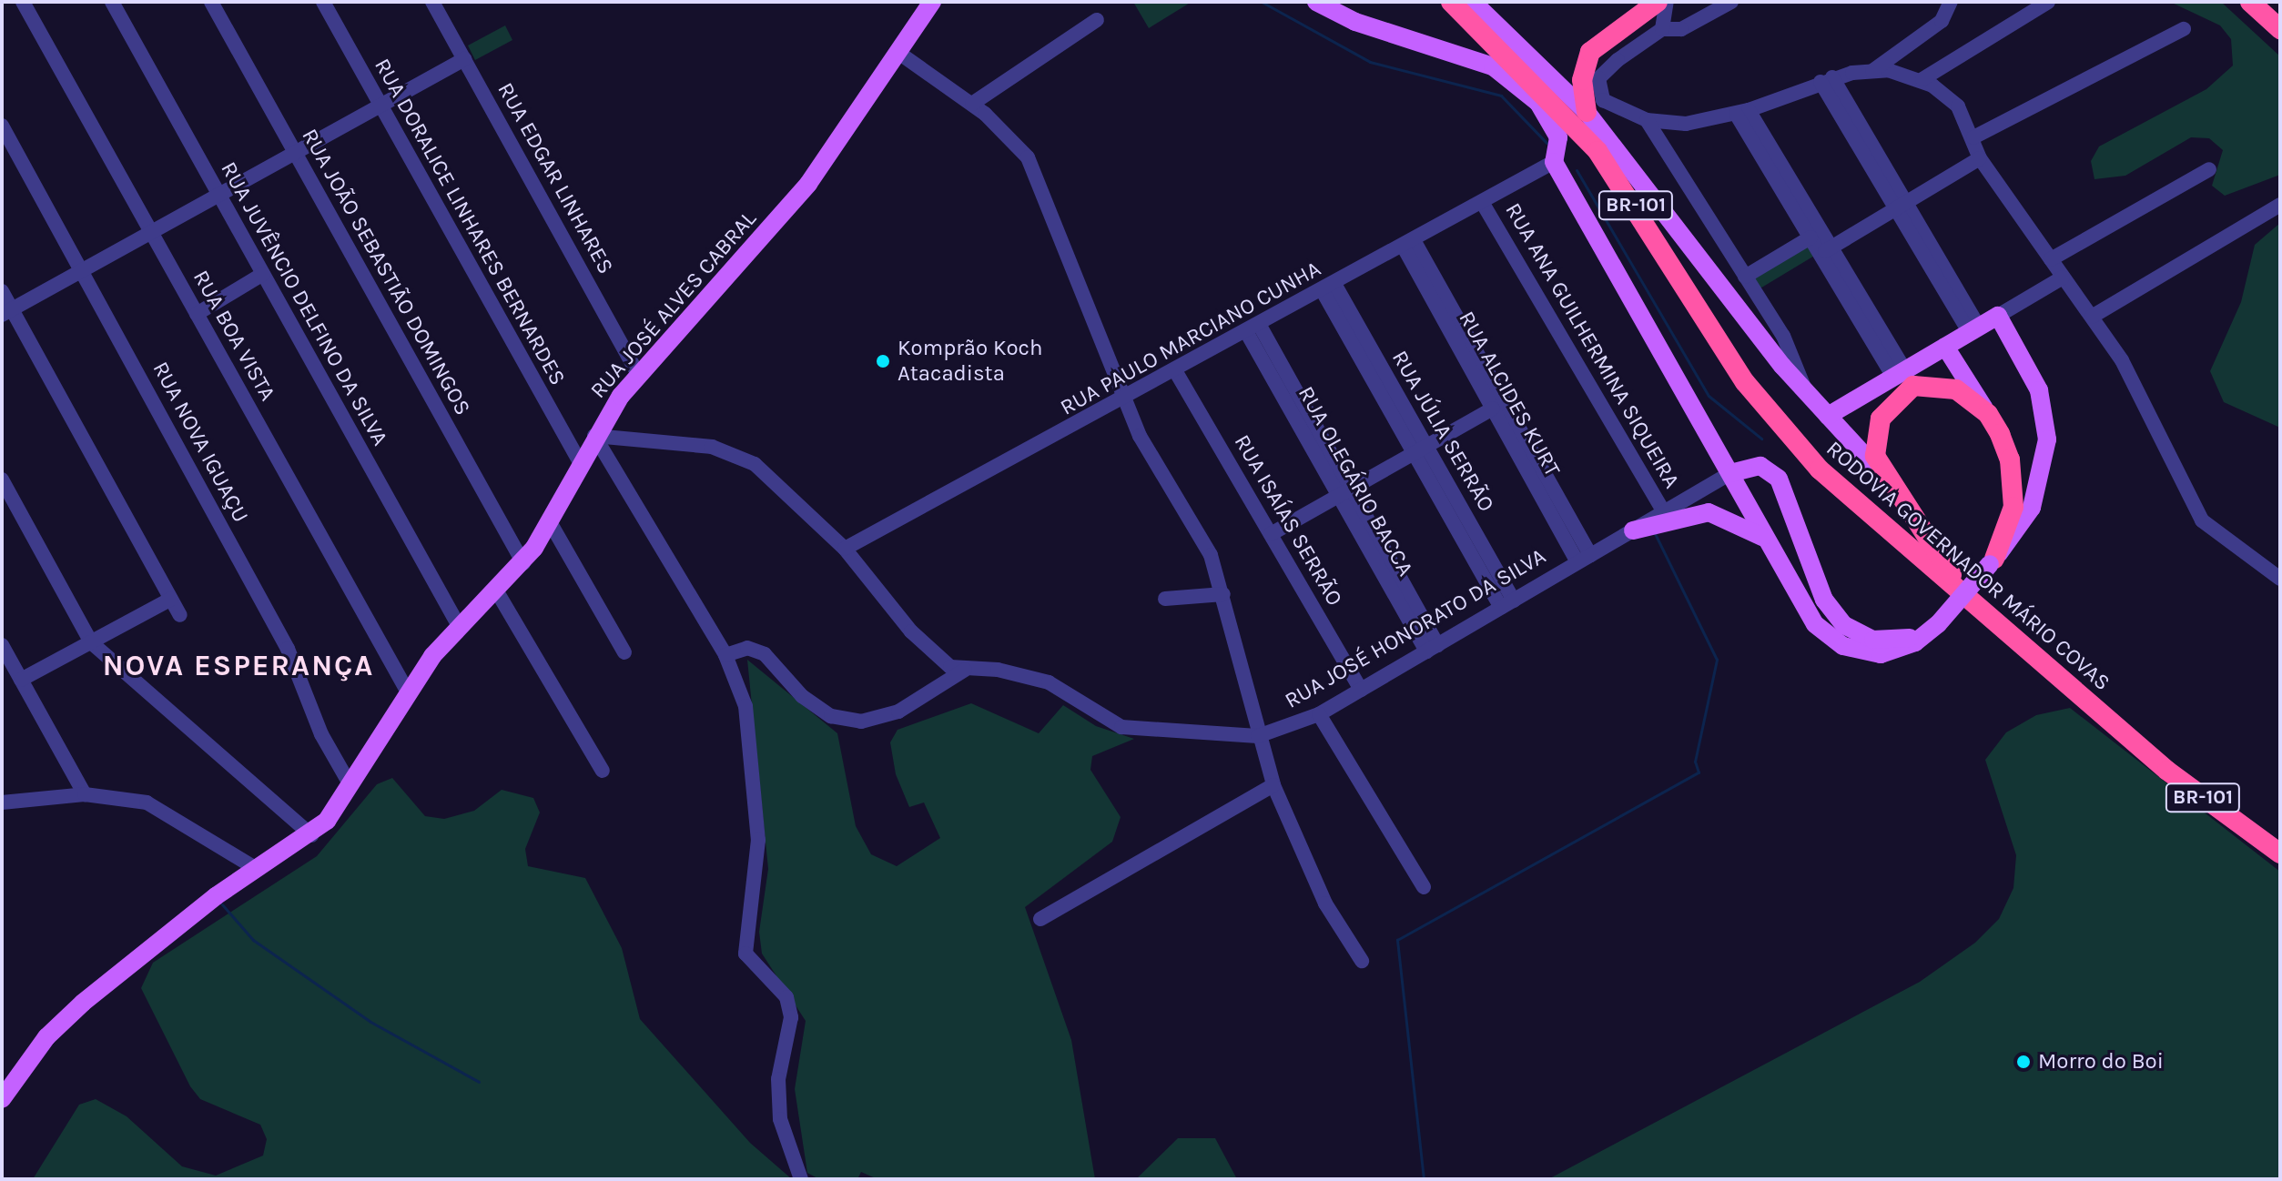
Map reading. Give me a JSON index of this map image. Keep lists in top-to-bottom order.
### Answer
{
  "streets": {
    "highway": ["BR-101", "RODOVIA GOVERNADOR MÁRIO COVAS"],
    "main road": ["RUA JOSÉ ALVES CABRAL"],
    "street": [
      "RUA EDGAR LINHARES",
      "RUA DORALICE LINHARES BERNARDES",
      "RUA JOÃO SEBASTIÃO DOMINGOS",
      "RUA JUVÊNCIO DELFINO DA SILVA",
      "RUA BOA VISTA",
      "RUA PAULO MARCIANO CUNHA",
      "RUA ANA GUILHERMINA SIQUEIRA",
      "RUA ALCIDES KURT",
      "RUA JÚLIA SERRÃO",
      "RUA NOVA IGUAÇU",
      "RUA OLEGÁRIO BACCA",
      "RUA ISAÍAS SERRÃO",
      "RUA JOSÉ HONORATO DA SILVA"
    ]
  },
  "crossings": [
    ["RUA EDGAR LINHARES", "RUA JOSÉ ALVES CABRAL"],
    ["RUA DORALICE LINHARES BERNARDES", "RUA JOSÉ ALVES CABRAL"],
    ["RUA JOÃO SEBASTIÃO DOMINGOS", "RUA JOSÉ ALVES CABRAL"],
    ["RUA JUVÊNCIO DELFINO DA SILVA", "RUA JOSÉ ALVES CABRAL"],
    ["RUA JOSÉ ALVES CABRAL", "RUA BOA VISTA"],
    ["RUA JOSÉ ALVES CABRAL", "RUA NOVA IGUAÇU"],
    ["RUA JOSÉ ALVES CABRAL", "RUA JOSÉ HONORATO DA SILVA"],
    ["RUA PAULO MARCIANO CUNHA", "RUA ANA GUILHERMINA SIQUEIRA"],
    ["RUA PAULO MARCIANO CUNHA", "RUA ALCIDES KURT"],
    ["RUA PAULO MARCIANO CUNHA", "RUA JÚLIA SERRÃO"],
    ["RUA PAULO MARCIANO CUNHA", "RUA OLEGÁRIO BACCA"],
    ["RUA PAULO MARCIANO CUNHA", "RUA ISAÍAS SERRÃO"],
    ["RUA PAULO MARCIANO CUNHA", "RUA JOSÉ HONORATO DA SILVA"],
    ["RUA ALCIDES KURT", "RUA JOSÉ HONORATO DA SILVA"],
    ["RUA JÚLIA SERRÃO", "RUA JOSÉ HONORATO DA SILVA"],
    ["RUA OLEGÁRIO BACCA", "RUA JOSÉ HONORATO DA SILVA"],
    ["RUA ISAÍAS SERRÃO", "RUA JOSÉ HONORATO DA SILVA"]
  ],
  "districts": ["NOVA ESPERANÇA"],
  "places": ["Komprão Koch Atacadista", "Morro do Boi"]
}
